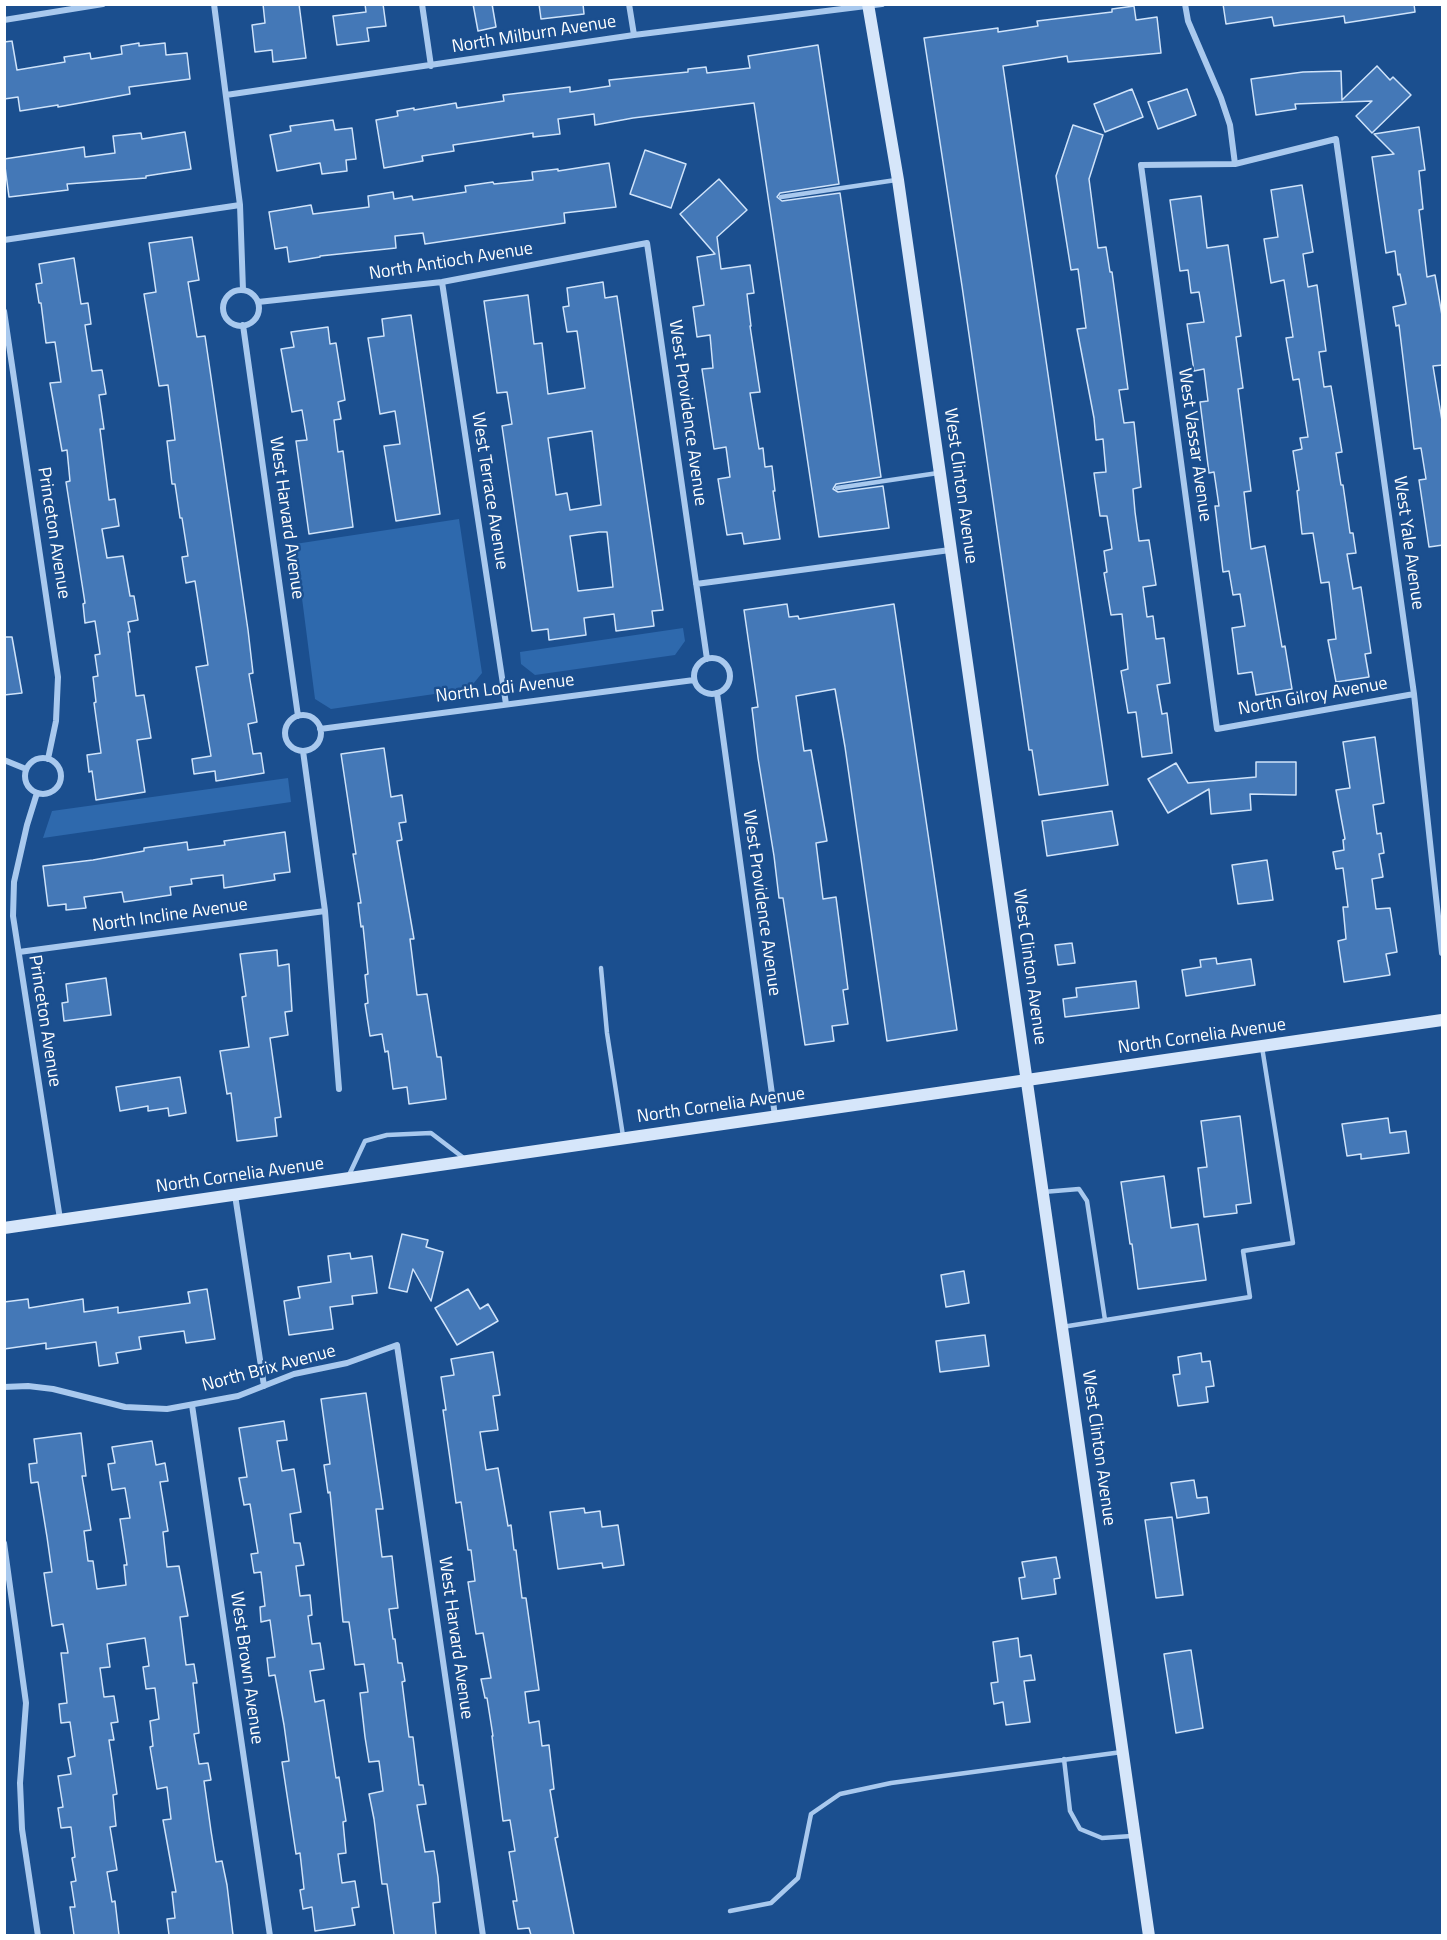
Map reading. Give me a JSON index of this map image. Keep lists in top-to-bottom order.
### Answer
{
  "streets": {
    "main road": ["West Clinton Avenue", "North Cornelia Avenue"],
    "street": [
      "North Milburn Avenue",
      "North Antioch Avenue",
      "West Providence Avenue",
      "West Vassar Avenue",
      "West Terrace Avenue",
      "West Harvard Avenue",
      "Princeton Avenue",
      "West Yale Avenue",
      "North Lodi Avenue",
      "North Gilroy Avenue",
      "North Incline Avenue",
      "North Brix Avenue",
      "West Brown Avenue"
    ]
  },
  "crossings": [
    ["North Milburn Avenue", "West Clinton Avenue"],
    ["North Antioch Avenue", "West Providence Avenue"],
    ["North Antioch Avenue", "West Terrace Avenue"],
    ["North Antioch Avenue", "West Harvard Avenue"],
    ["West Providence Avenue", "North Lodi Avenue"],
    ["West Providence Avenue", "North Cornelia Avenue"],
    ["West Vassar Avenue", "West Yale Avenue"],
    ["West Vassar Avenue", "North Gilroy Avenue"],
    ["West Clinton Avenue", "North Cornelia Avenue"],
    ["West Terrace Avenue", "North Lodi Avenue"],
    ["West Harvard Avenue", "North Lodi Avenue"],
    ["West Harvard Avenue", "North Brix Avenue"],
    ["Princeton Avenue", "North Incline Avenue"],
    ["Princeton Avenue", "North Cornelia Avenue"],
    ["West Yale Avenue", "North Gilroy Avenue"],
    ["North Brix Avenue", "West Brown Avenue"]
  ]
}
